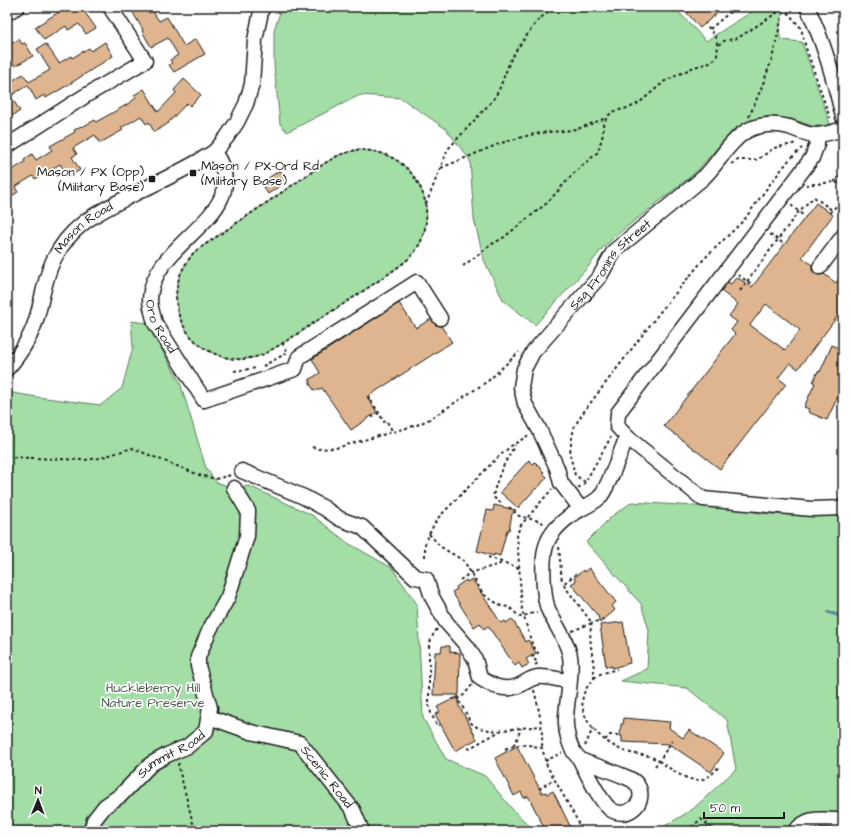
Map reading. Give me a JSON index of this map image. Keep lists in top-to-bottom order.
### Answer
{
  "streets": {
    "street": [
      "Mason Road",
      "Ssg Fronins Street",
      "Oro Road",
      "Summit Road",
      "Scenic Road"
    ]
  },
  "crossings": [
    ["Mason Road", "Oro Road"],
    ["Summit Road", "Scenic Road"]
  ],
  "parks": ["Huckleberry Hill Nature Preserve"],
  "places": {
    "transit": ["Mason / PX-Ord Rd (Military Base)", "Mason / PX (Opp) (Military Base)"]
  },
  "scale_bar": "50 m",
  "north": "top"
}
